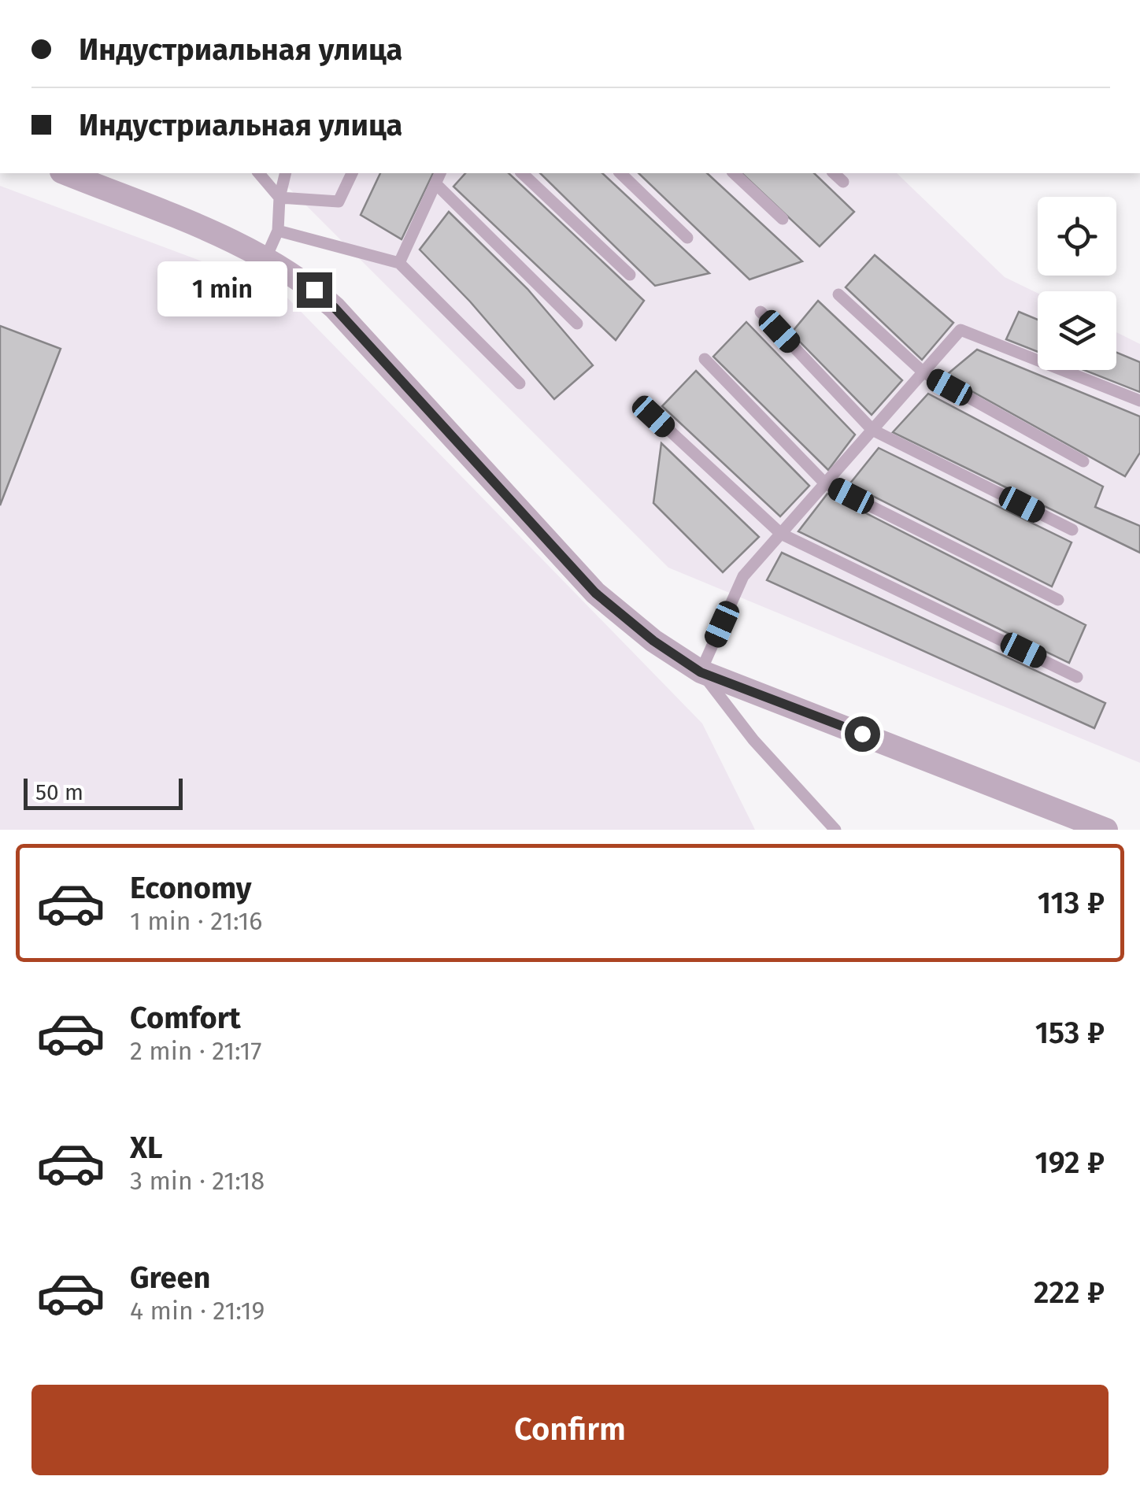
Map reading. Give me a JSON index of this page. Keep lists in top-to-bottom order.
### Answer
{
  "scale_bar": "50 m",
  "page": {
    "banner": ["Индустриальная улица", "Индустриальная улица"],
    "bubble": "1 min",
    "scale": "50 m",
    "list": [
      {
        "name": "Economy",
        "note": "1 min · 21:16",
        "value": "113 ₽"
      },
      {
        "name": "Comfort",
        "note": "2 min · 21:17",
        "value": "153 ₽"
      },
      {
        "name": "XL",
        "note": "3 min · 21:18",
        "value": "192 ₽"
      },
      {
        "name": "Green",
        "note": "4 min · 21:19",
        "value": "222 ₽"
      }
    ],
    "buttons": "Confirm"
  }
}
